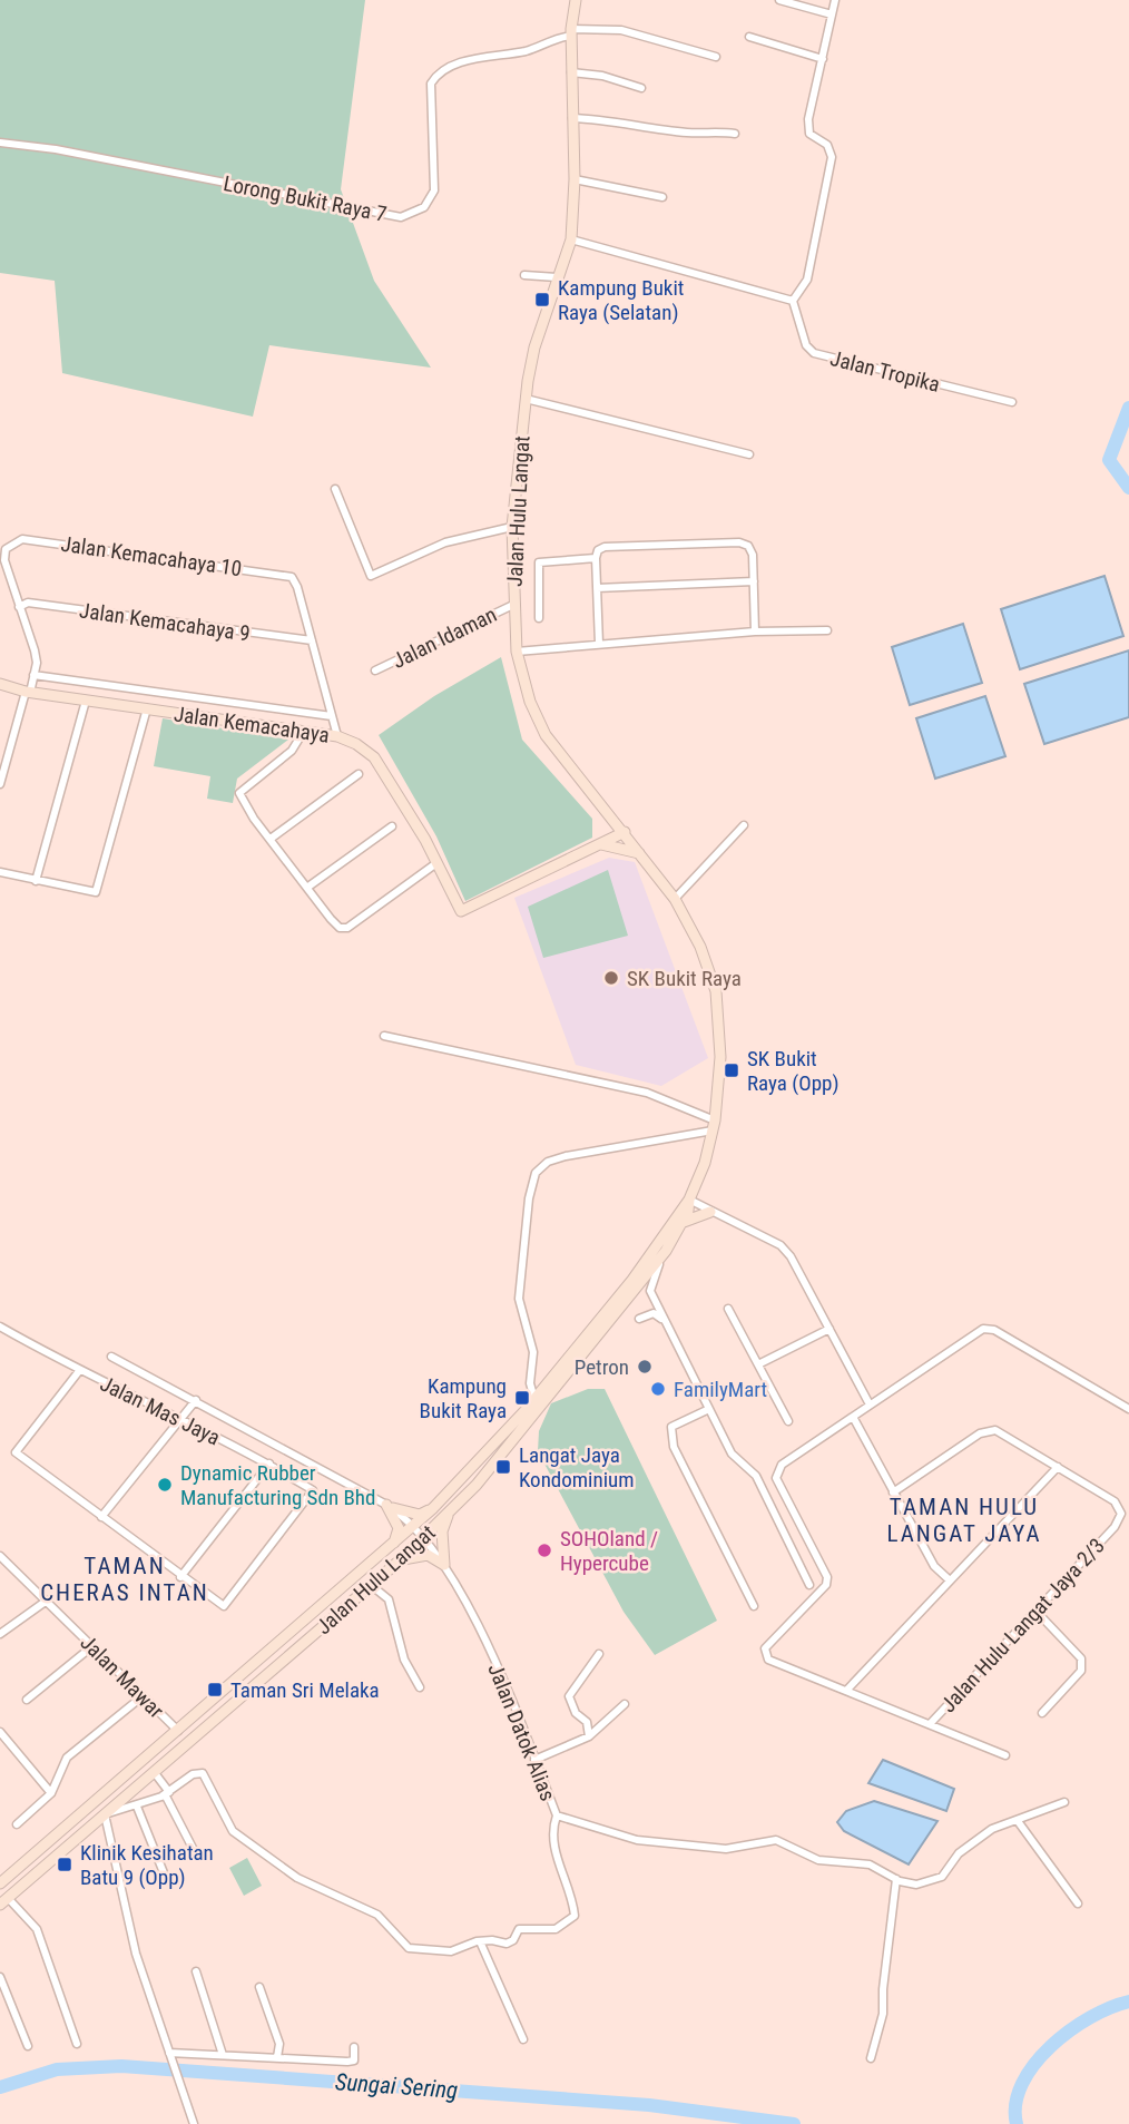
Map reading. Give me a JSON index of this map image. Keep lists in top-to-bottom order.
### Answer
{
  "streets": {
    "main road": ["Jalan Hulu Langat", "Jalan Kemacahaya"],
    "street": [
      "Lorong Bukit Raya 7",
      "Jalan Tropika",
      "Jalan Kemacahaya 10",
      "Jalan Kemacahaya 9",
      "Jalan Idaman",
      "Jalan Mas Jaya",
      "Jalan Hulu Langat Jaya 2/3",
      "Jalan Mawar",
      "Jalan Datok Alias"
    ]
  },
  "crossings": [
    ["Lorong Bukit Raya 7", "Jalan Hulu Langat"],
    ["Jalan Hulu Langat", "Jalan Idaman"],
    ["Jalan Hulu Langat", "Jalan Kemacahaya"],
    ["Jalan Hulu Langat", "Jalan Mawar"],
    ["Jalan Hulu Langat", "Jalan Datok Alias"],
    ["Jalan Kemacahaya 10", "Jalan Kemacahaya 9"]
  ],
  "districts": ["TAMAN HULU LANGAT JAYA", "TAMAN CHERAS INTAN"],
  "water": ["Sungai Sering"],
  "places": {
    "transit": [
      "Kampung Bukit Raya (Selatan)",
      "SK Bukit Raya (Opp)",
      "Kampung Bukit Raya",
      "Langat Jaya Kondominium",
      "Taman Sri Melaka",
      "Klinik Kesihatan Batu 9 (Opp)"
    ],
    "other": [
      "SK Bukit Raya",
      "Petron",
      "FamilyMart",
      "Dynamic Rubber Manufacturing Sdn Bhd",
      "SOHOland / Hypercube"
    ]
  }
}
